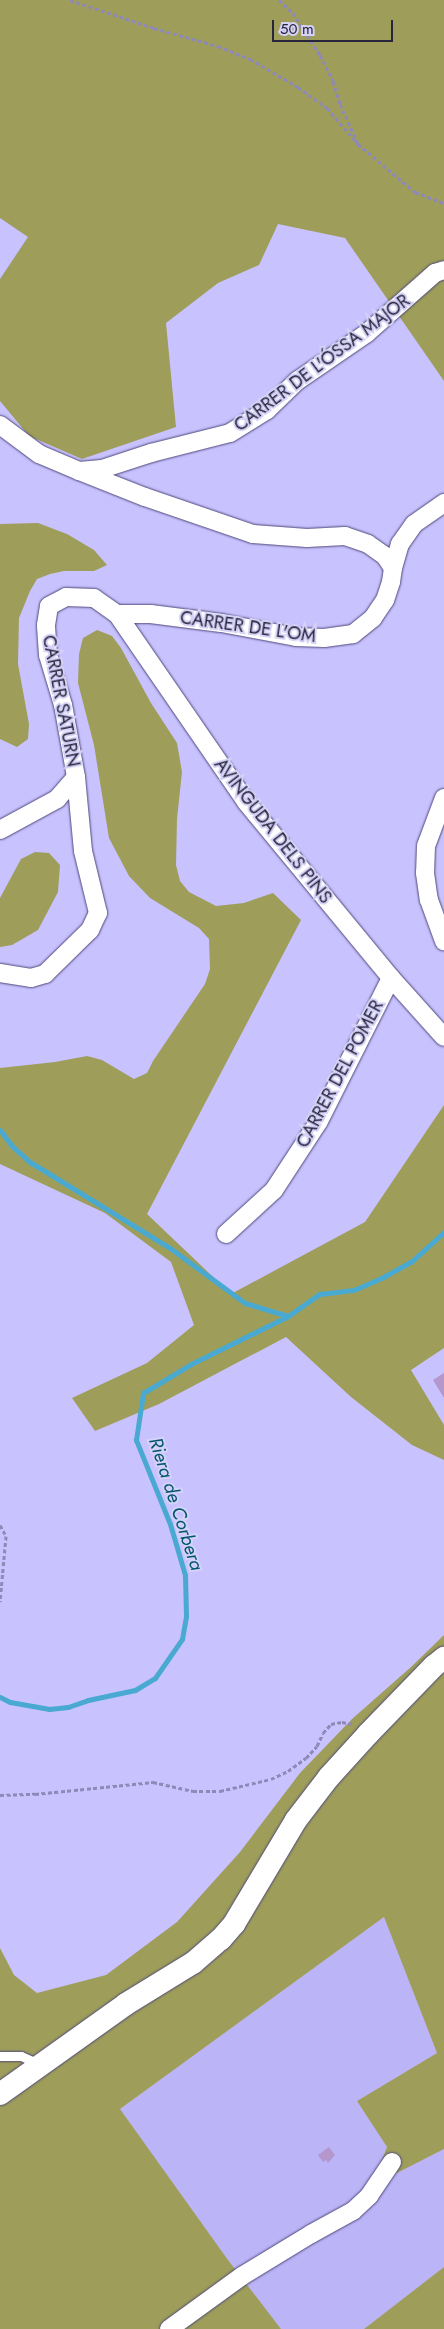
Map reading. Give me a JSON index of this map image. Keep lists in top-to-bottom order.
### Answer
{
  "streets": {
    "street": [
      "CARRER DE L'ÓSSA MAJOR",
      "CARRER DE L'OM",
      "CARRER SATURN",
      "AVINGUDA DELS PINS",
      "CARRER DEL POMER"
    ]
  },
  "crossings": [
    ["CARRER DE L'OM", "CARRER SATURN"],
    ["CARRER DE L'OM", "AVINGUDA DELS PINS"],
    ["CARRER SATURN", "AVINGUDA DELS PINS"],
    ["AVINGUDA DELS PINS", "CARRER DEL POMER"]
  ],
  "water": ["Riera de Corbera"],
  "scale_bar": "50 m"
}
